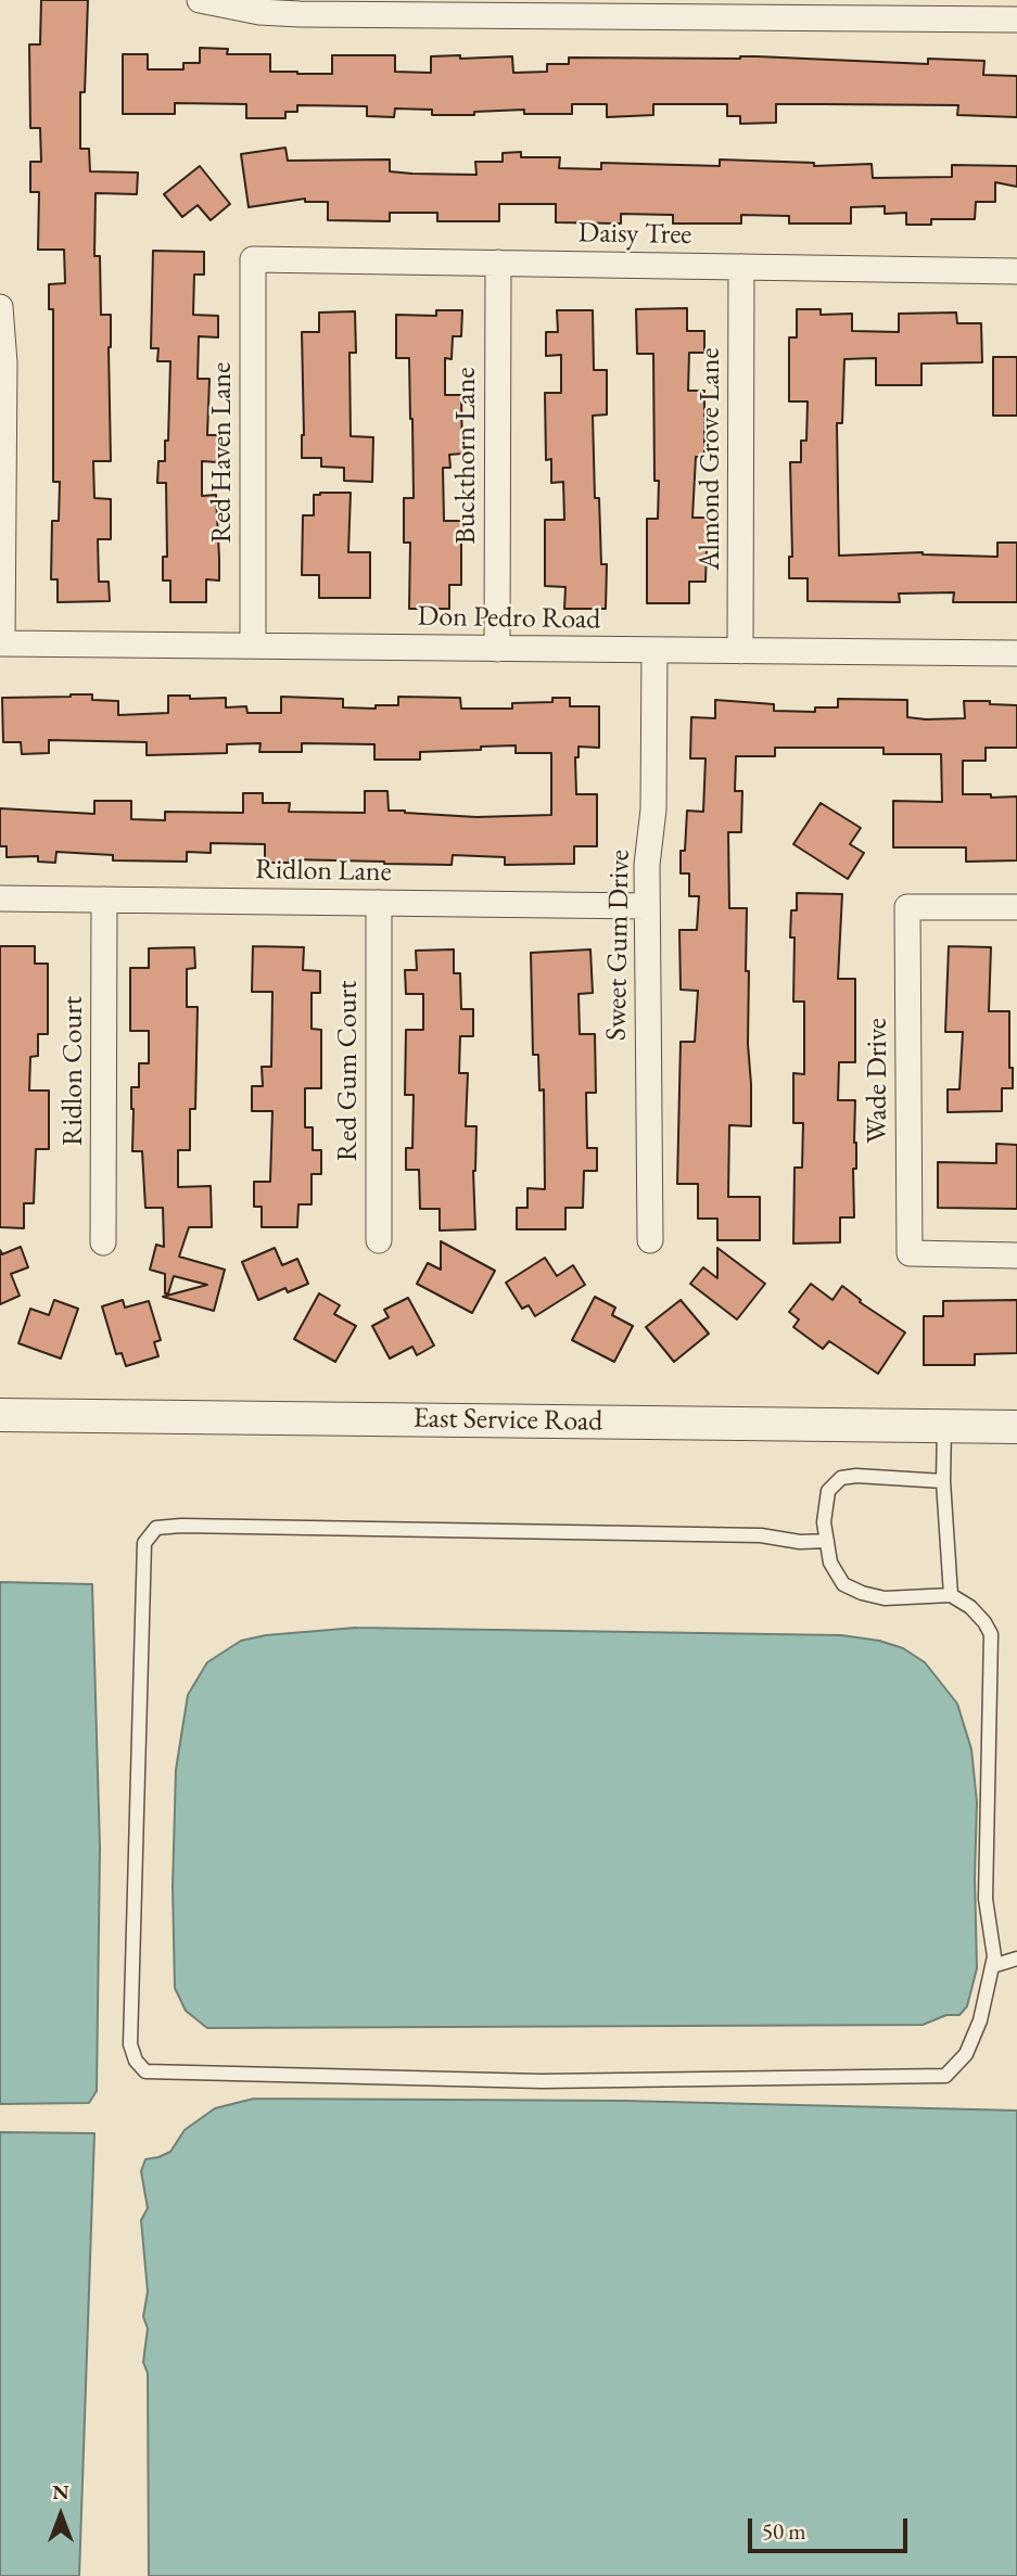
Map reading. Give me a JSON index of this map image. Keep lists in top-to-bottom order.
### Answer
{
  "streets": {
    "street": [
      "Daisy Tree",
      "Red Haven Lane",
      "Buckthorn Lane",
      "Almond Grove Lane",
      "Don Pedro Road",
      "Ridlon Lane",
      "Sweet Gum Drive",
      "Ridlon Court",
      "Red Gum Court",
      "Wade Drive",
      "East Service Road"
    ]
  },
  "crossings": [
    ["Daisy Tree", "Red Haven Lane"],
    ["Daisy Tree", "Buckthorn Lane"],
    ["Daisy Tree", "Almond Grove Lane"],
    ["Red Haven Lane", "Don Pedro Road"],
    ["Buckthorn Lane", "Don Pedro Road"],
    ["Almond Grove Lane", "Don Pedro Road"],
    ["Don Pedro Road", "Sweet Gum Drive"],
    ["Ridlon Lane", "Sweet Gum Drive"],
    ["Ridlon Lane", "Ridlon Court"],
    ["Ridlon Lane", "Red Gum Court"]
  ],
  "scale_bar": "50 m",
  "north": "top"
}
